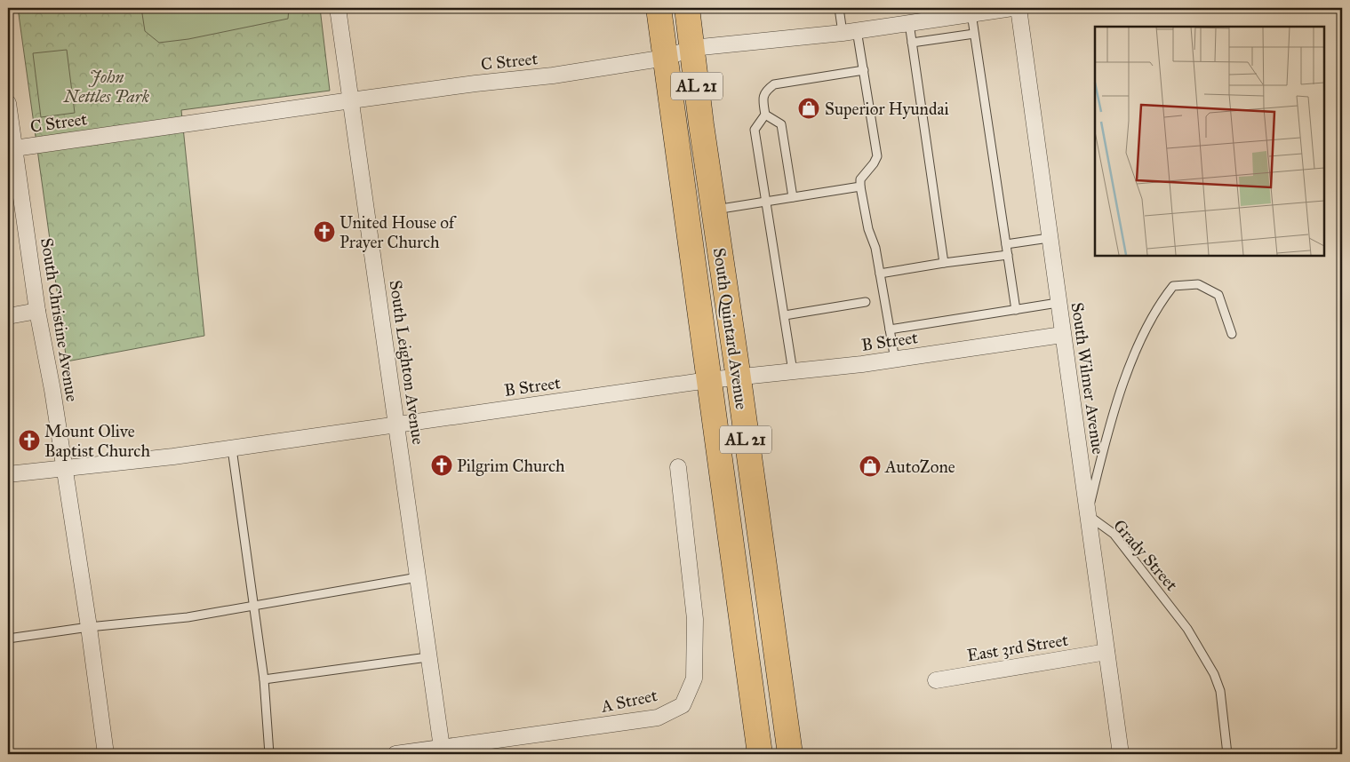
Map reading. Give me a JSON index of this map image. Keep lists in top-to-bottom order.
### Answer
{
  "streets": {
    "highway": ["AL 21", "South Quintard Avenue"],
    "street": [
      "C Street",
      "South Christine Avenue",
      "B Street",
      "South Leighton Avenue",
      "South Wilmer Avenue",
      "East 3rd Street",
      "A Street"
    ],
    "lane": ["Grady Street"]
  },
  "crossings": [
    ["C Street", "South Christine Avenue"],
    ["C Street", "South Quintard Avenue"],
    ["C Street", "South Leighton Avenue"],
    ["South Christine Avenue", "B Street"],
    ["South Quintard Avenue", "B Street"],
    ["B Street", "South Leighton Avenue"],
    ["B Street", "South Wilmer Avenue"],
    ["South Leighton Avenue", "A Street"],
    ["South Wilmer Avenue", "Grady Street"],
    ["South Wilmer Avenue", "East 3rd Street"]
  ],
  "parks": ["John Nettles Park"],
  "places": {
    "shop": ["Superior Hyundai", "AutoZone"],
    "church": ["United House of Prayer Church", "Mount Olive Baptist Church", "Pilgrim Church"]
  }
}
